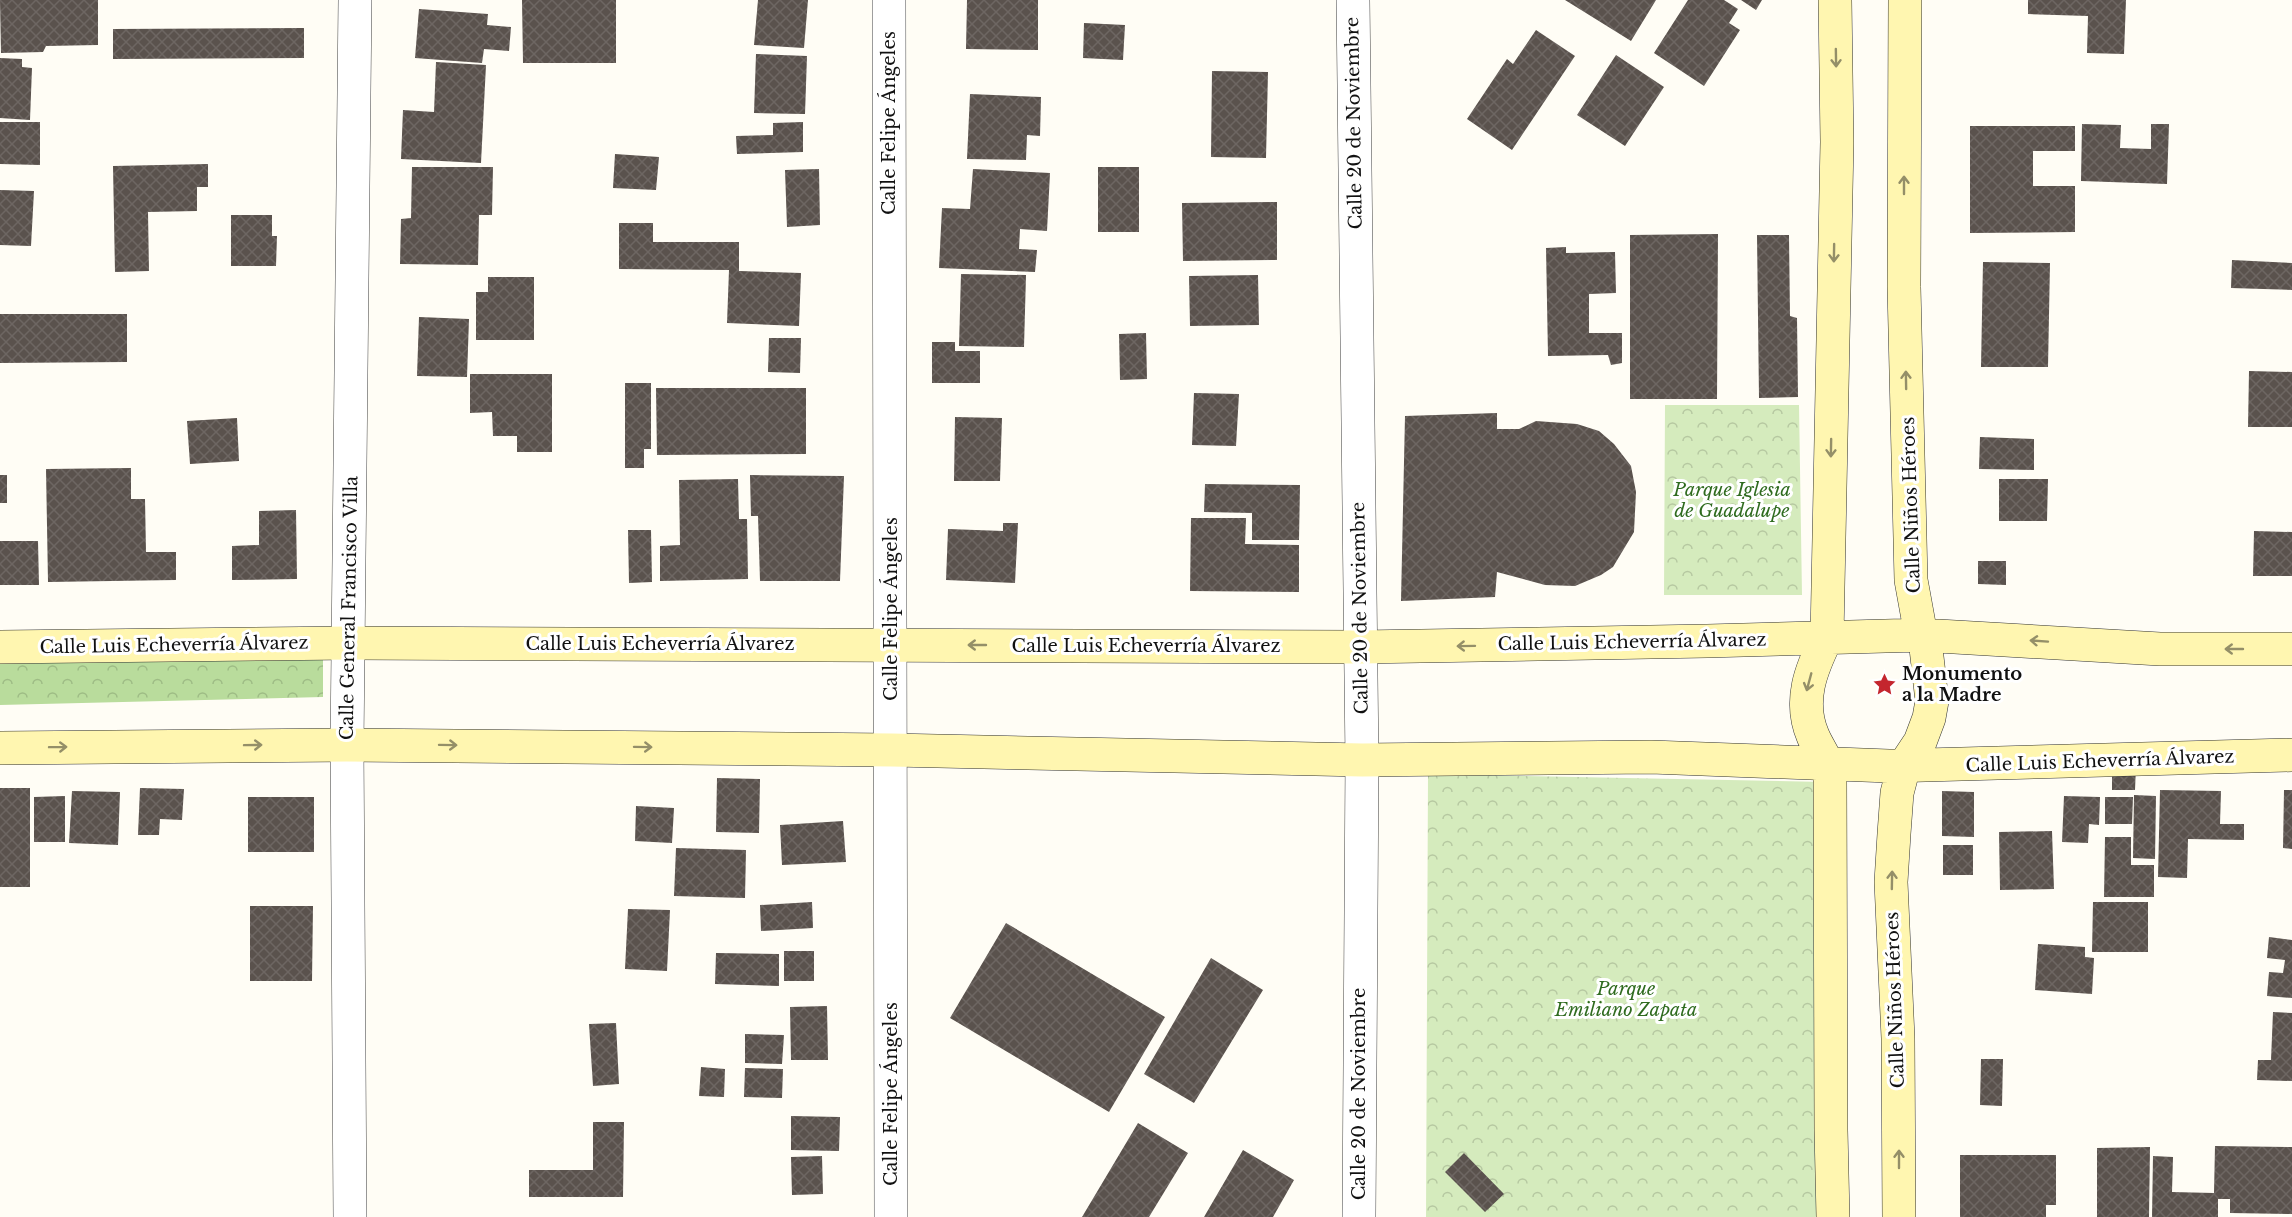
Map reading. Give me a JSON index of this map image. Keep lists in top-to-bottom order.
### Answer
{
  "streets": {
    "street": [
      "Calle Felipe Ángeles",
      "Calle 20 de Noviembre",
      "Calle Niños Héroes",
      "Calle General Francisco Villa",
      "Calle Luis Echeverría Álvarez"
    ]
  },
  "crossings": [
    ["Calle Felipe Ángeles", "Calle Luis Echeverría Álvarez"],
    ["Calle 20 de Noviembre", "Calle Luis Echeverría Álvarez"],
    ["Calle Niños Héroes", "Calle Luis Echeverría Álvarez"],
    ["Calle General Francisco Villa", "Calle Luis Echeverría Álvarez"]
  ],
  "parks": ["Parque Iglesia de Guadalupe", "Parque Emiliano Zapata"],
  "places": {
    "place": ["Monumento a la Madre"]
  }
}
